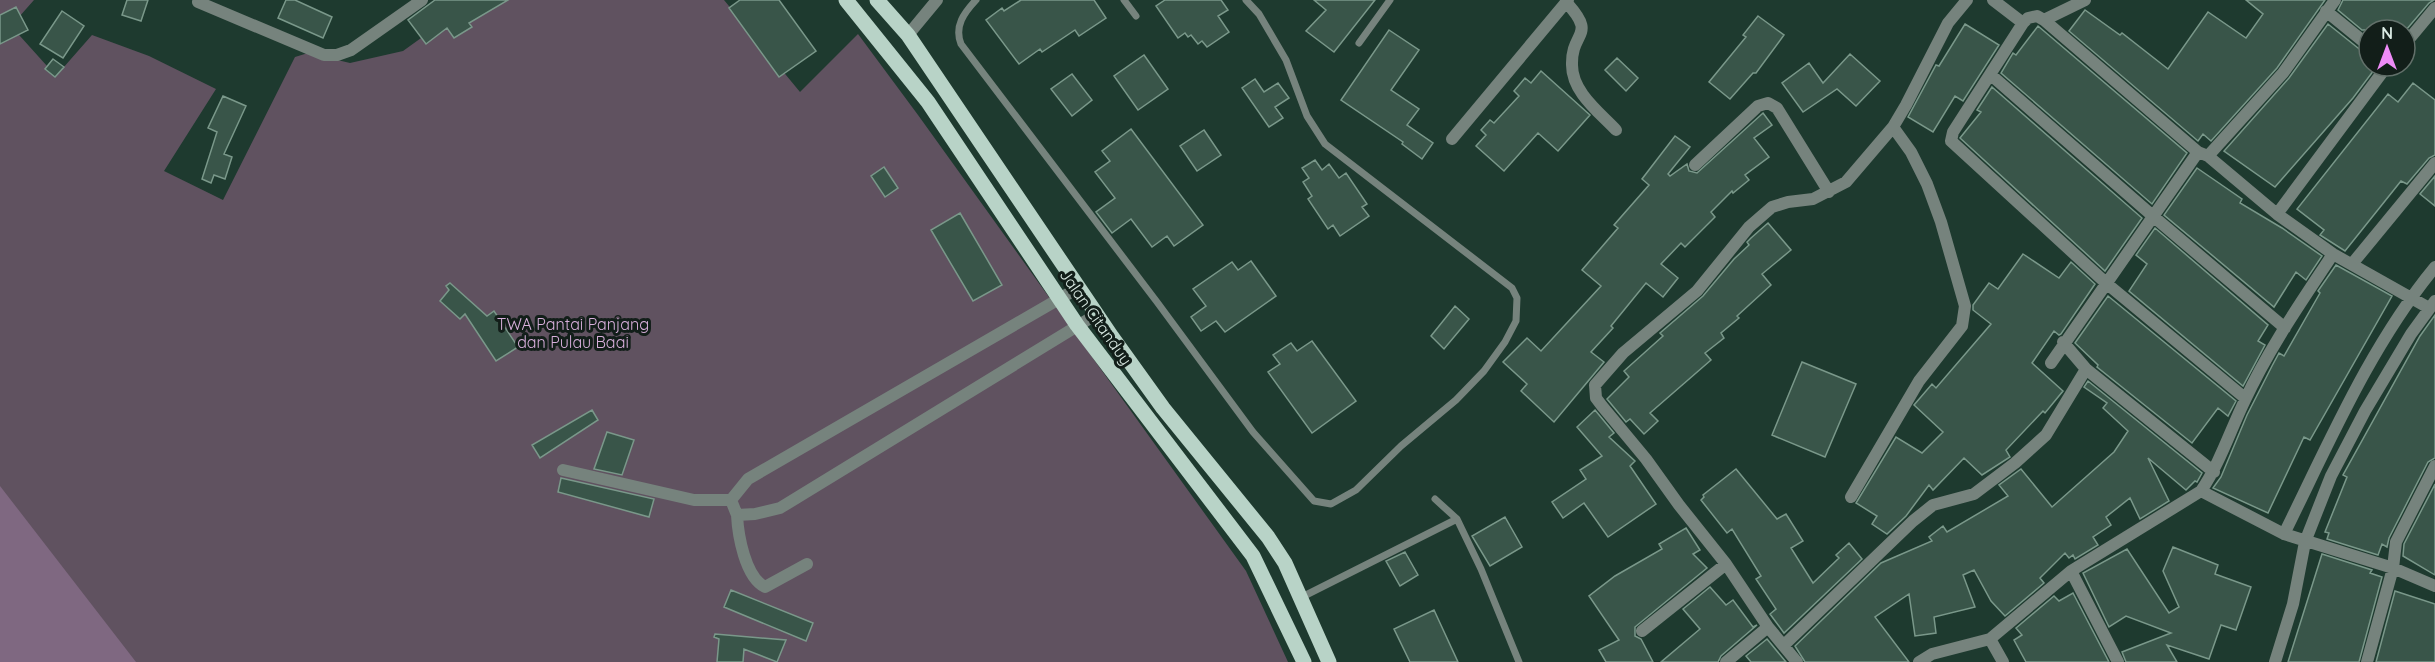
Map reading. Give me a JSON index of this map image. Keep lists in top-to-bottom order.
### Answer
{
  "streets": {
    "main road": ["Jalan Citanduy"]
  },
  "parks": ["TWA Pantai Panjang dan Pulau Baai"],
  "north": "top"
}
